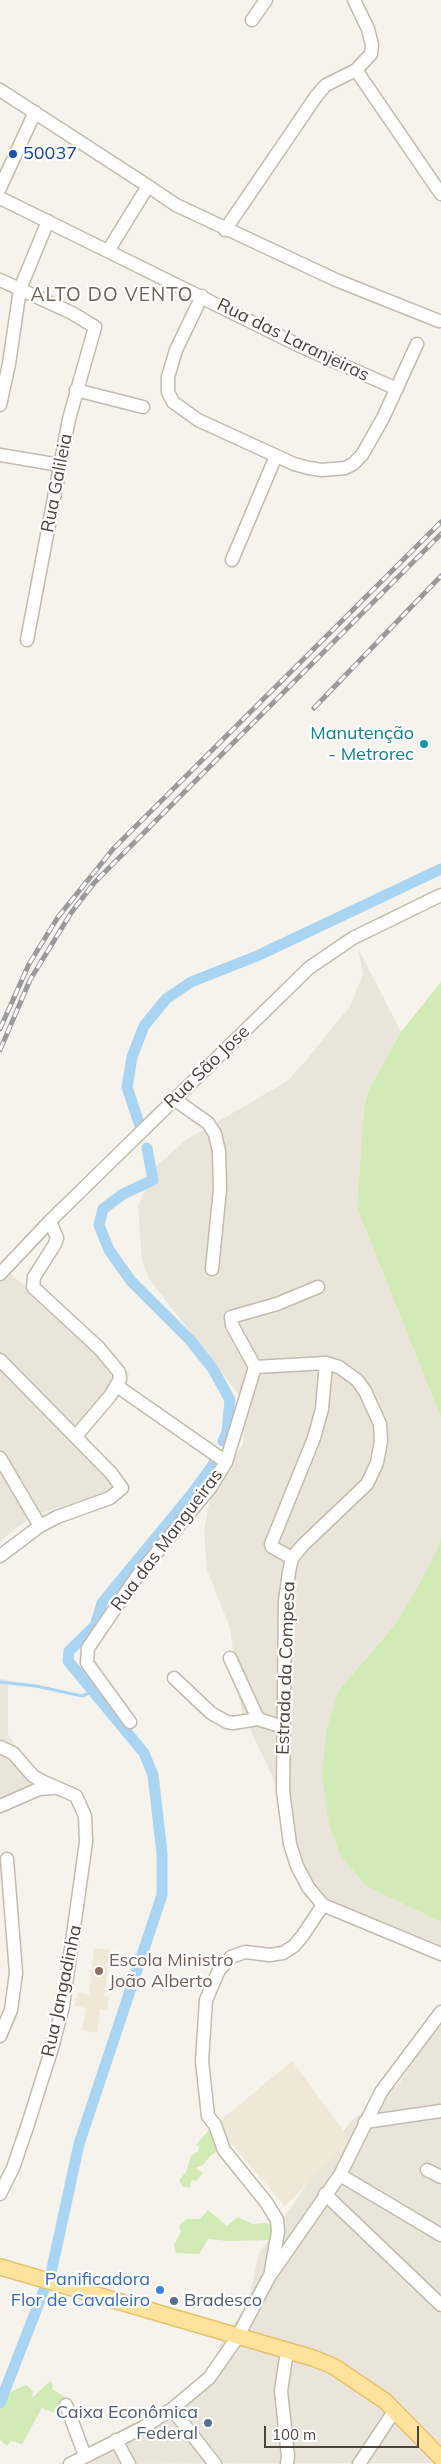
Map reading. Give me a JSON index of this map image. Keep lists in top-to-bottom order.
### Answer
{
  "streets": {
    "street": [
      "Rua das Laranjeiras",
      "Rua Galileia",
      "Rua São Jose",
      "Rua das Mangueiras",
      "Estrada da Compesa",
      "Rua Jangadinha"
    ]
  },
  "crossings": [
    ["Rua das Mangueiras", "Estrada da Compesa"]
  ],
  "districts": ["ALTO DO VENTO"],
  "places": [
    "50037",
    "Manutenção - Metrorec",
    "Escola Ministro João Alberto",
    "Panificadora Flor de Cavaleiro",
    "Bradesco",
    "Caixa Econômica Federal"
  ],
  "scale_bar": "100 m"
}
